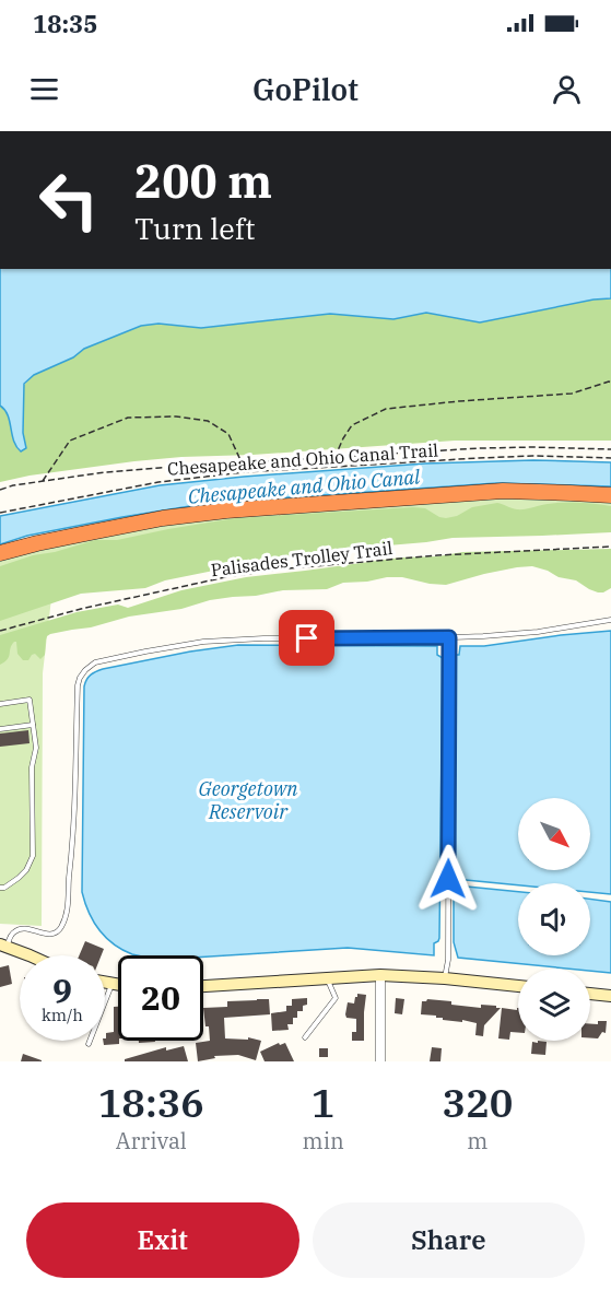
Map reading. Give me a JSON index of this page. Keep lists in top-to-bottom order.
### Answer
{
  "streets": {
    "path": ["Chesapeake and Ohio Canal Trail", "Palisades Trolley Trail"]
  },
  "water": ["Chesapeake and Ohio Canal", "Georgetown Reservoir"],
  "north": "bottom right",
  "page": {
    "status": "18:35",
    "header": "GoPilot",
    "turn": ["200 m", "Turn left"],
    "speed": "9 km/h",
    "limit": "20",
    "eta": [
      "18:36",
      "Arrival",
      "1",
      "min",
      "320",
      "m"
    ],
    "buttons": ["Exit", "Share"]
  }
}
